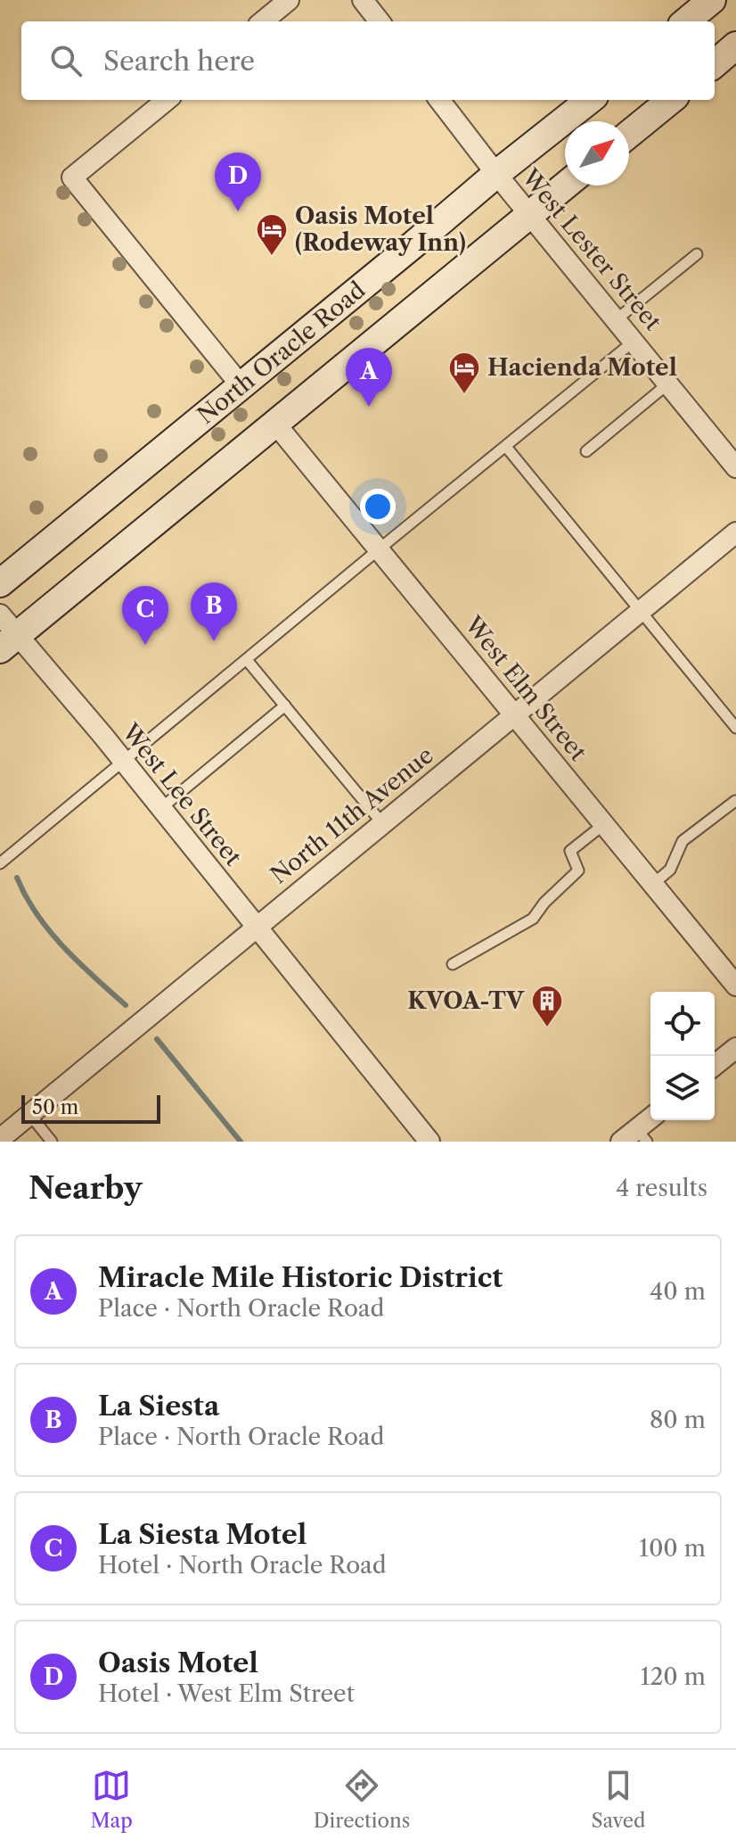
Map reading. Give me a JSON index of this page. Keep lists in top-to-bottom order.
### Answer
{
  "streets": {
    "main road": ["North Oracle Road"],
    "street": [
      "West Lester Street",
      "West Elm Street",
      "West Lee Street",
      "North 11th Avenue"
    ]
  },
  "crossings": [
    ["West Lester Street", "North Oracle Road"],
    ["West Elm Street", "North 11th Avenue"],
    ["West Lee Street", "North 11th Avenue"]
  ],
  "places": {
    "hotel": ["Oasis Motel (Rodeway Inn)", "Hacienda Motel"],
    "building": ["KVOA-TV"]
  },
  "scale_bar": "50 m",
  "north": "top right",
  "page": {
    "search": "Search here",
    "pins": [
      "D",
      "A",
      "B",
      "C"
    ],
    "scale": "50 m",
    "heading": ["Nearby", "4 results"],
    "list": [
      {
        "mark": "A",
        "name": "Miracle Mile Historic District",
        "note": "Place · North Oracle Road",
        "value": "40 m"
      },
      {
        "mark": "B",
        "name": "La Siesta",
        "note": "Place · North Oracle Road",
        "value": "80 m"
      },
      {
        "mark": "C",
        "name": "La Siesta Motel",
        "note": "Hotel · North Oracle Road",
        "value": "100 m"
      },
      {
        "mark": "D",
        "name": "Oasis Motel",
        "note": "Hotel · West Elm Street",
        "value": "120 m"
      }
    ],
    "nav": ["Map", "Directions", "Saved"]
  }
}
